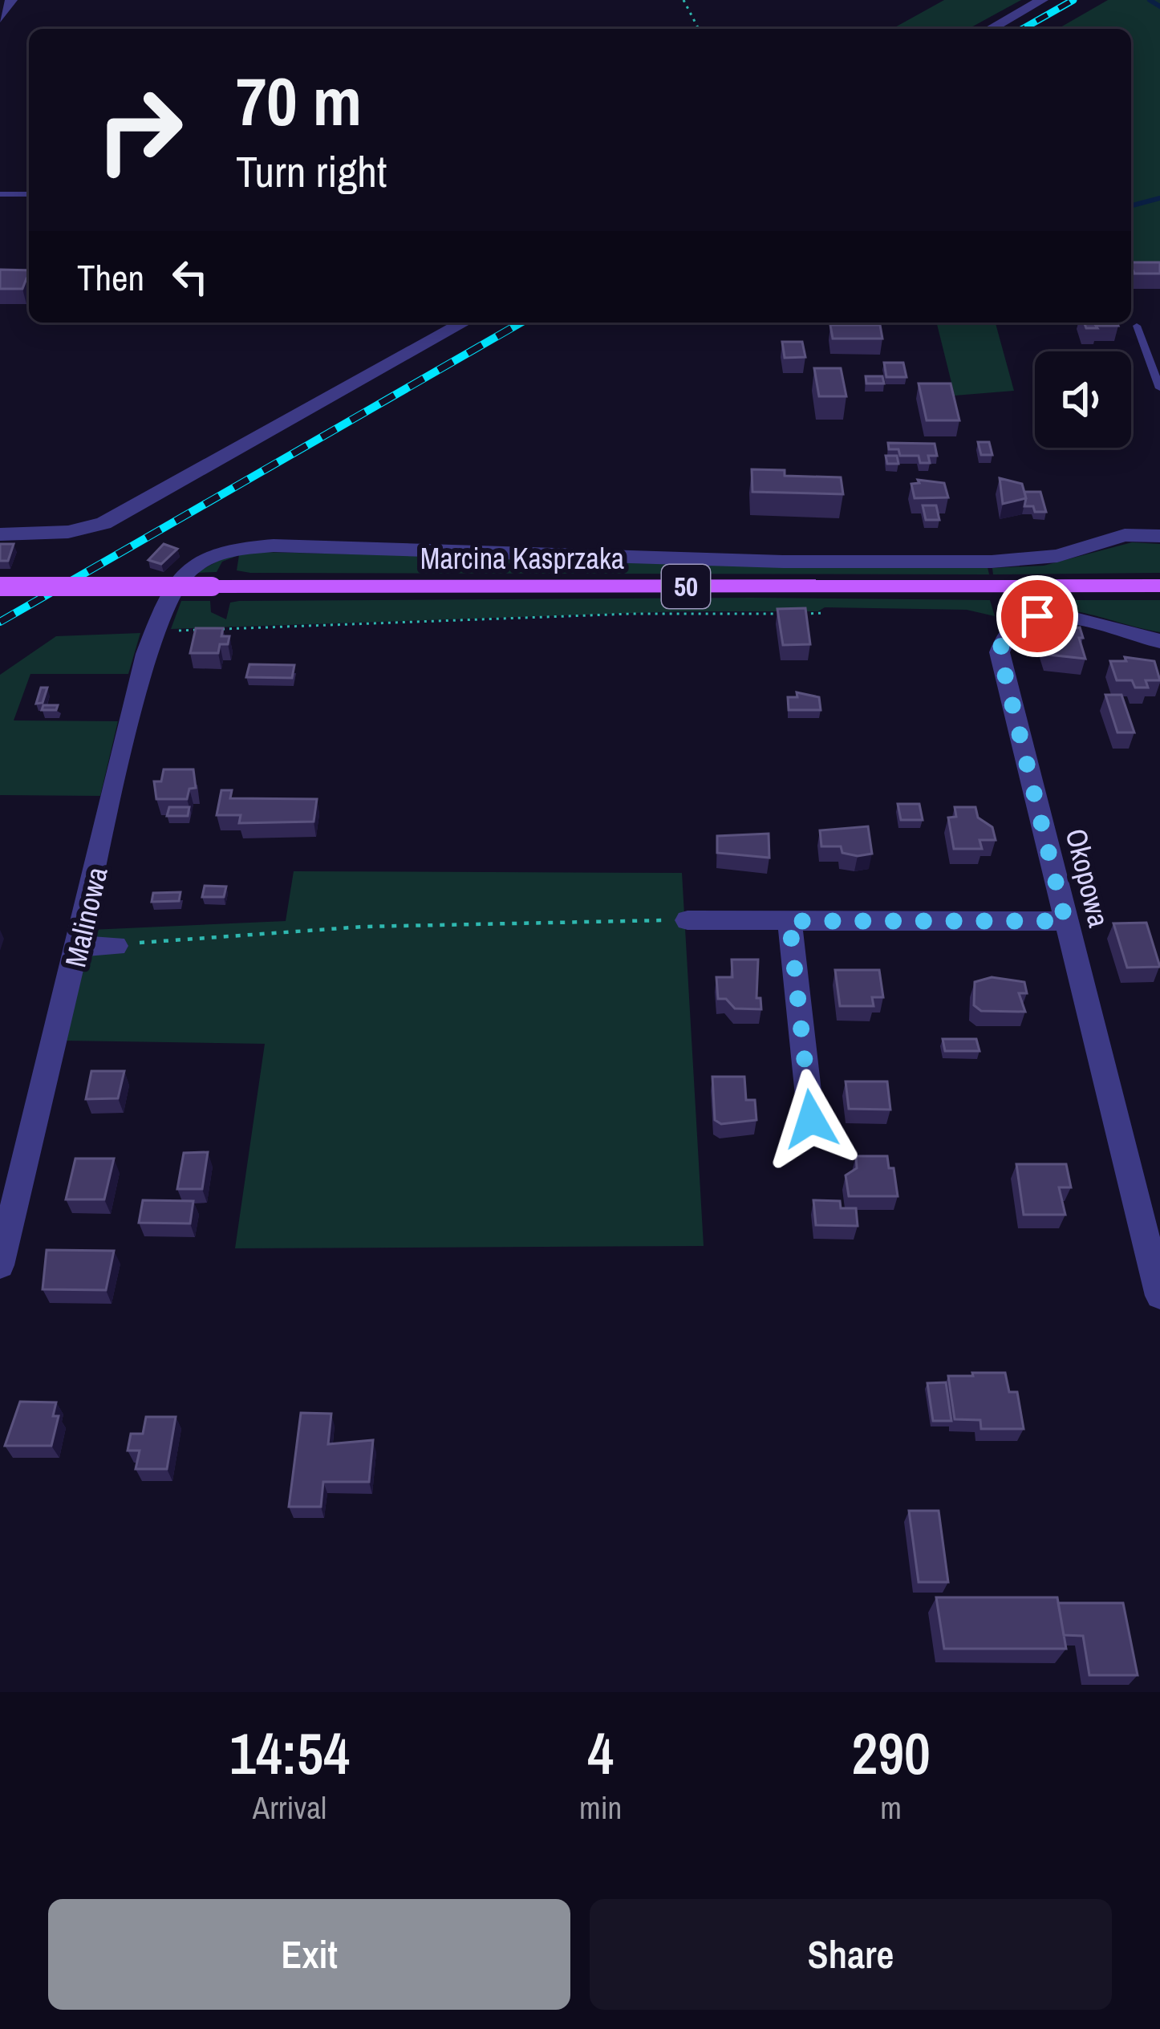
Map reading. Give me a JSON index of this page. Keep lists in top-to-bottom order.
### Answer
{
  "streets": {
    "main road": ["Marcina Kasprzaka", "50"],
    "street": ["Okopowa", "Malinowa"]
  },
  "crossings": [
    ["Marcina Kasprzaka", "Malinowa"]
  ],
  "page": {
    "turn": ["70 m", "Turn right"],
    "then": "Then",
    "eta": [
      "14:54",
      "Arrival",
      "4",
      "min",
      "290",
      "m"
    ],
    "buttons": ["Exit", "Share"]
  }
}
